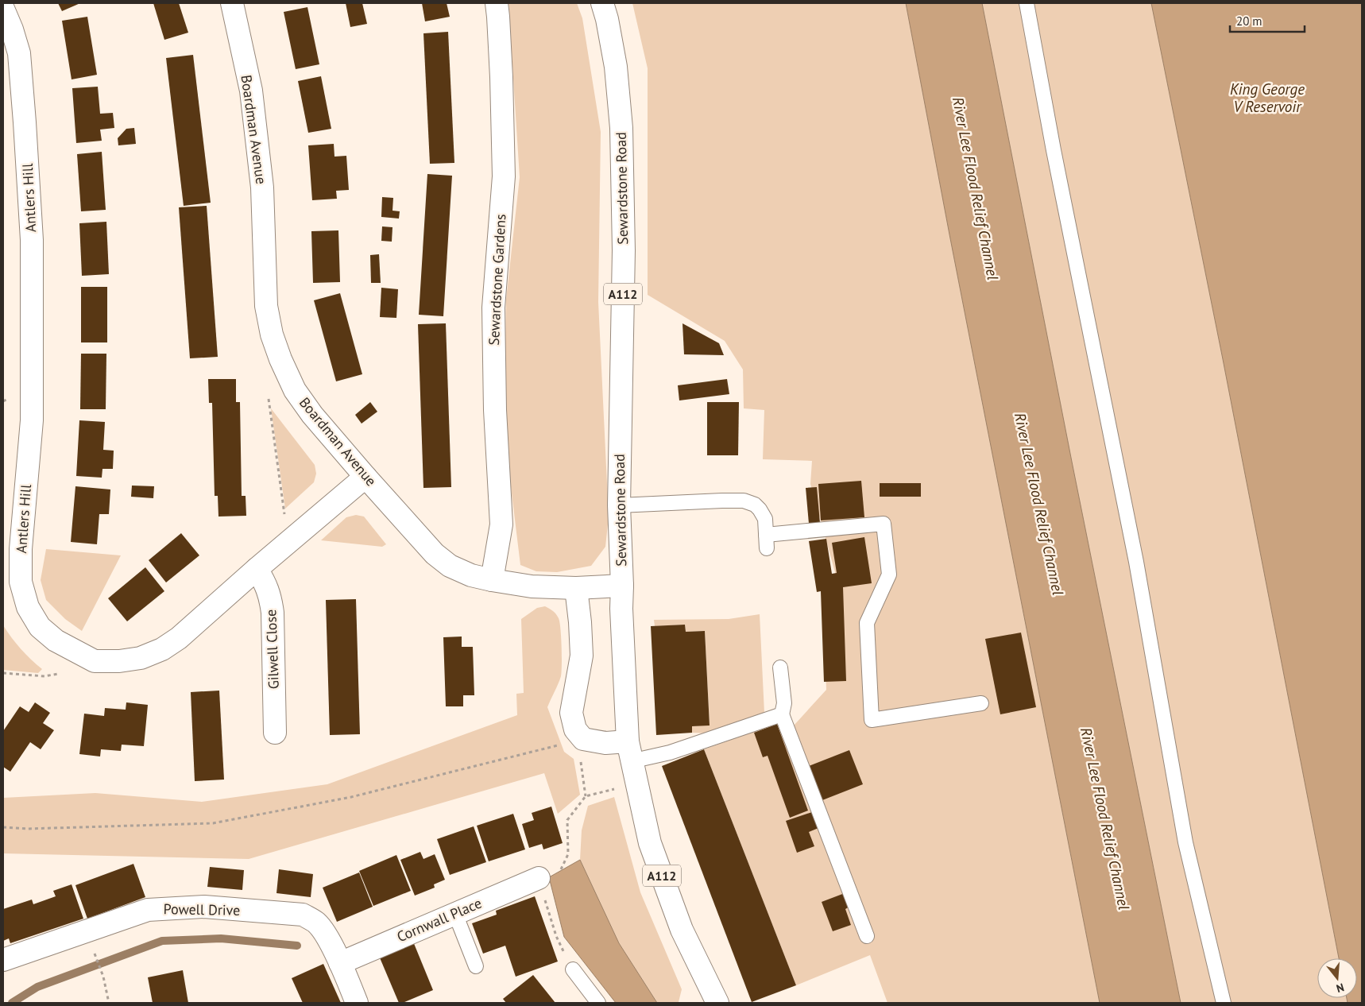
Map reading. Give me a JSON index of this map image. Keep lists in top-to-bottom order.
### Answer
{
  "streets": {
    "street": [
      "Boardman Avenue",
      "Sewardstone Road",
      "Antlers Hill",
      "Sewardstone Gardens",
      "A112",
      "Gilwell Close",
      "Powell Drive",
      "Cornwall Place"
    ]
  },
  "crossings": [
    ["Boardman Avenue", "Sewardstone Road"],
    ["Boardman Avenue", "Antlers Hill"],
    ["Boardman Avenue", "Sewardstone Gardens"],
    ["Antlers Hill", "Gilwell Close"],
    ["Powell Drive", "Cornwall Place"]
  ],
  "water": ["King George V Reservoir", "River Lee Flood Relief Channel"],
  "scale_bar": "20 m",
  "north": "bottom"
}
